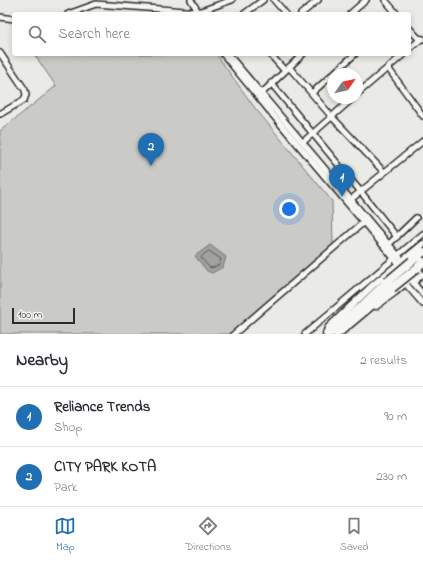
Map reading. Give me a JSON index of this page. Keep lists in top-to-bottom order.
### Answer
{
  "scale_bar": "100 m",
  "north": "top right",
  "page": {
    "search": "Search here",
    "pins": ["2", "1"],
    "scale": "100 m",
    "heading": ["Nearby", "2 results"],
    "list": [
      {
        "mark": "1",
        "name": "Reliance Trends",
        "note": "Shop",
        "value": "90 m"
      },
      {
        "mark": "2",
        "name": "CITY PARK KOTA",
        "note": "Park",
        "value": "230 m"
      }
    ],
    "nav": ["Map", "Directions", "Saved"]
  }
}
